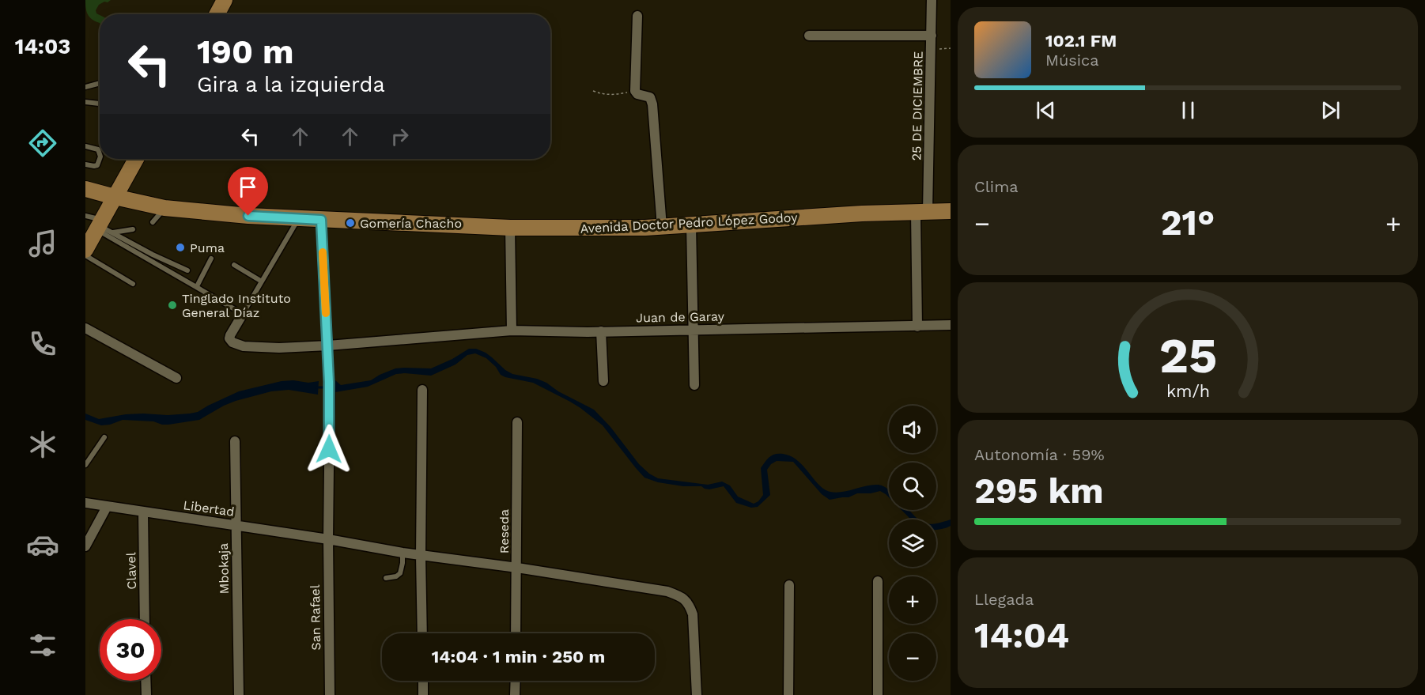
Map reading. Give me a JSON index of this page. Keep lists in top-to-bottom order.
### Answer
{
  "streets": {
    "main road": ["Avenida Doctor Pedro López Godoy"],
    "street": [
      "25 DE DICIEMBRE",
      "Juan de Garay",
      "Libertad",
      "Reseda",
      "Mbokaja",
      "Clavel",
      "San Rafael"
    ]
  },
  "crossings": [
    ["25 DE DICIEMBRE", "Avenida Doctor Pedro López Godoy"],
    ["25 DE DICIEMBRE", "Juan de Garay"],
    ["Avenida Doctor Pedro López Godoy", "San Rafael"],
    ["Juan de Garay", "San Rafael"],
    ["Libertad", "Reseda"],
    ["Libertad", "Mbokaja"],
    ["Libertad", "Clavel"],
    ["Libertad", "San Rafael"]
  ],
  "places": ["Gomería Chacho", "Puma", "Tinglado Instituto General Díaz"],
  "page": {
    "tabs": "14:03",
    "turn": ["190 m", "Gira a la izquierda"],
    "song": ["102.1 FM", "Música"],
    "tile": [
      "Clima",
      ["Autonomía · 59%", "295 km"],
      ["Llegada", "14:04"]
    ],
    "heat": ["−", "21°", "+"],
    "map_buttons": ["+", "−"],
    "limit": "30",
    "trip": "14:04 · 1 min · 250 m",
    "gauge": ["25", "km/h"]
  }
}
